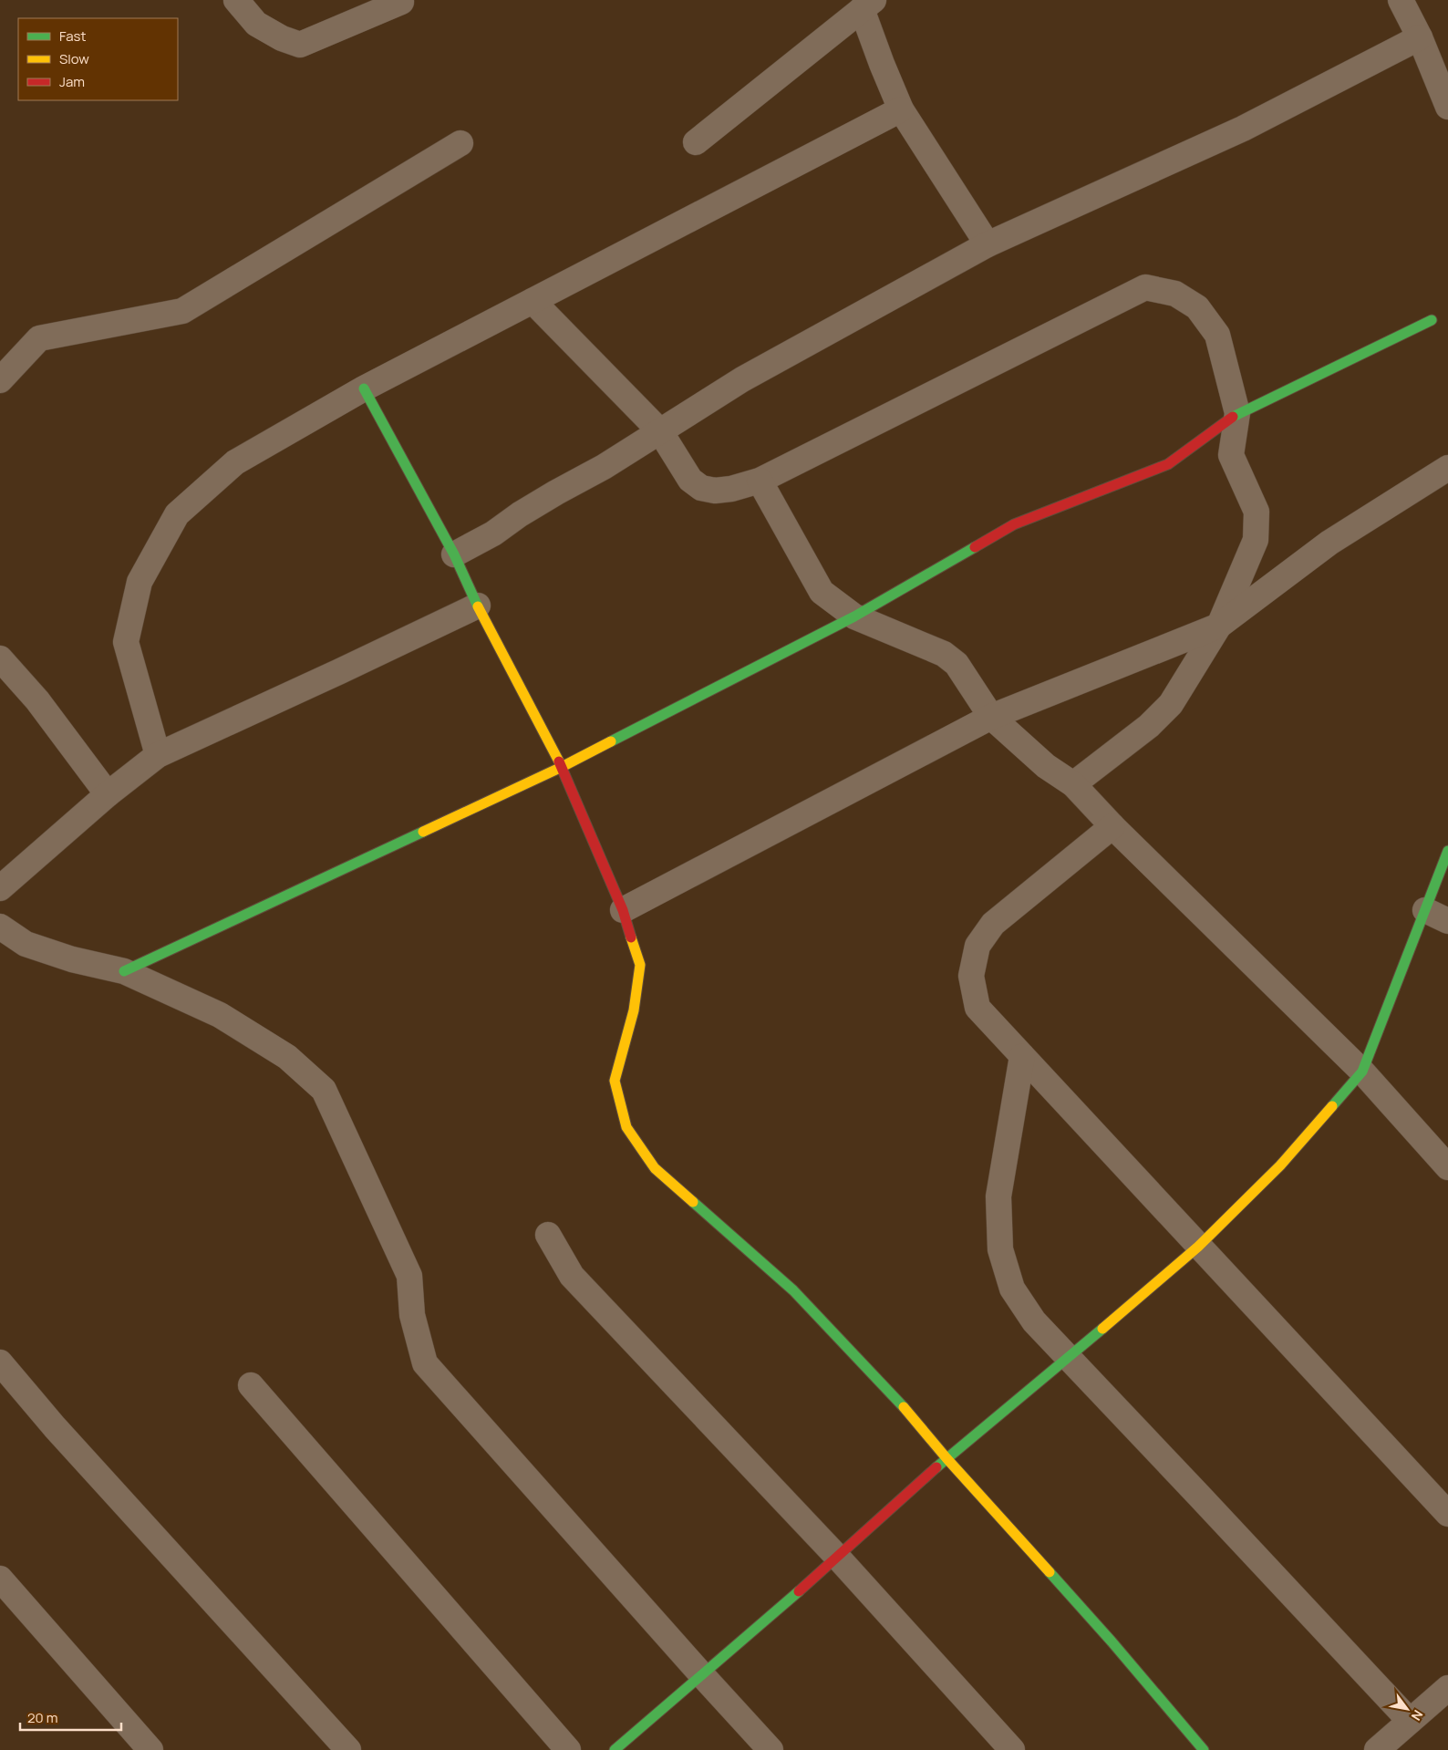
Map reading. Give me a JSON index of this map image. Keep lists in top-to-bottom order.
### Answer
{
  "legend": ["Fast", "Slow", "Jam"],
  "scale_bar": "20 m",
  "north": "bottom right"
}
